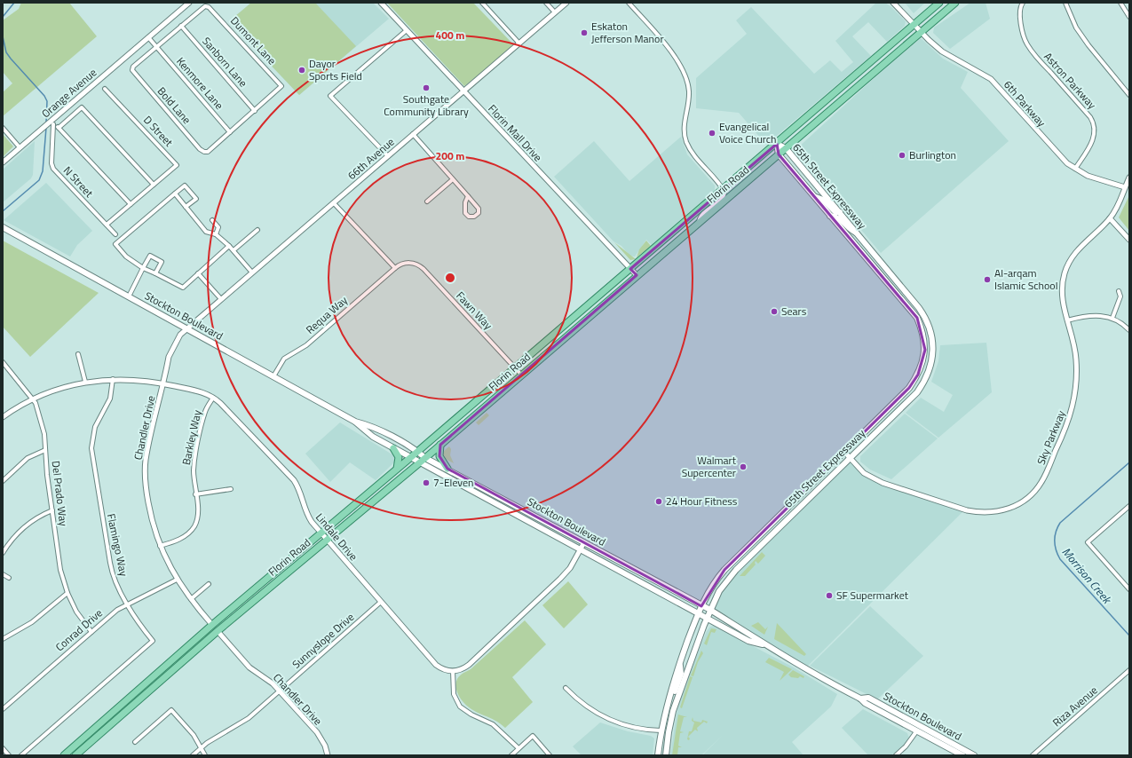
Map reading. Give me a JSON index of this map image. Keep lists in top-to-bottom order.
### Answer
{
  "streets": {
    "main road": ["Florin Road", "65th Street Expressway", "Stockton Boulevard"],
    "street": [
      "Dumont Lane",
      "Sanborn Lane",
      "Astron Parkway",
      "Kenmore Lane",
      "Orange Avenue",
      "6th Parkway",
      "Bold Lane",
      "D Street",
      "Florin Mall Drive",
      "66th Avenue",
      "N Street",
      "Fawn Way",
      "Requa Way",
      "Chandler Drive",
      "Barkley Way",
      "Sky Parkway",
      "Del Prado Way",
      "Lindale Drive",
      "Flamingo Way",
      "Conrad Drive",
      "Sunnyslope Drive",
      "Riza Avenue"
    ]
  },
  "crossings": [
    ["Dumont Lane", "Sanborn Lane"],
    ["Dumont Lane", "Kenmore Lane"],
    ["Dumont Lane", "Bold Lane"],
    ["Astron Parkway", "6th Parkway"],
    ["Kenmore Lane", "Bold Lane"],
    ["Orange Avenue", "N Street"],
    ["6th Parkway", "Florin Road"],
    ["6th Parkway", "Sky Parkway"],
    ["Florin Mall Drive", "66th Avenue"],
    ["Florin Mall Drive", "Florin Road"],
    ["66th Avenue", "Stockton Boulevard"],
    ["66th Avenue", "Chandler Drive"],
    ["Florin Road", "65th Street Expressway"],
    ["Florin Road", "Fawn Way"],
    ["Florin Road", "Stockton Boulevard"],
    ["Florin Road", "Chandler Drive"],
    ["Florin Road", "Lindale Drive"],
    ["65th Street Expressway", "Stockton Boulevard"],
    ["65th Street Expressway", "Sky Parkway"],
    ["Fawn Way", "Requa Way"],
    ["Requa Way", "Stockton Boulevard"],
    ["Stockton Boulevard", "Chandler Drive"],
    ["Chandler Drive", "Barkley Way"],
    ["Chandler Drive", "Lindale Drive"],
    ["Chandler Drive", "Conrad Drive"],
    ["Chandler Drive", "Sunnyslope Drive"],
    ["Barkley Way", "Lindale Drive"],
    ["Del Prado Way", "Lindale Drive"],
    ["Del Prado Way", "Conrad Drive"],
    ["Lindale Drive", "Flamingo Way"],
    ["Lindale Drive", "Sunnyslope Drive"],
    ["Flamingo Way", "Conrad Drive"]
  ],
  "water": ["Morrison Creek"],
  "places": [
    "Eskaton Jefferson Manor",
    "Dayor Sports Field",
    "Southgate Community Library",
    "Evangelical Voice Church",
    "Burlington",
    "Al-arqam Islamic School",
    "Sears",
    "Walmart Supercenter",
    "7-Eleven",
    "24 Hour Fitness",
    "SF Supermarket"
  ],
  "rings": ["400 m", "200 m"]
}
